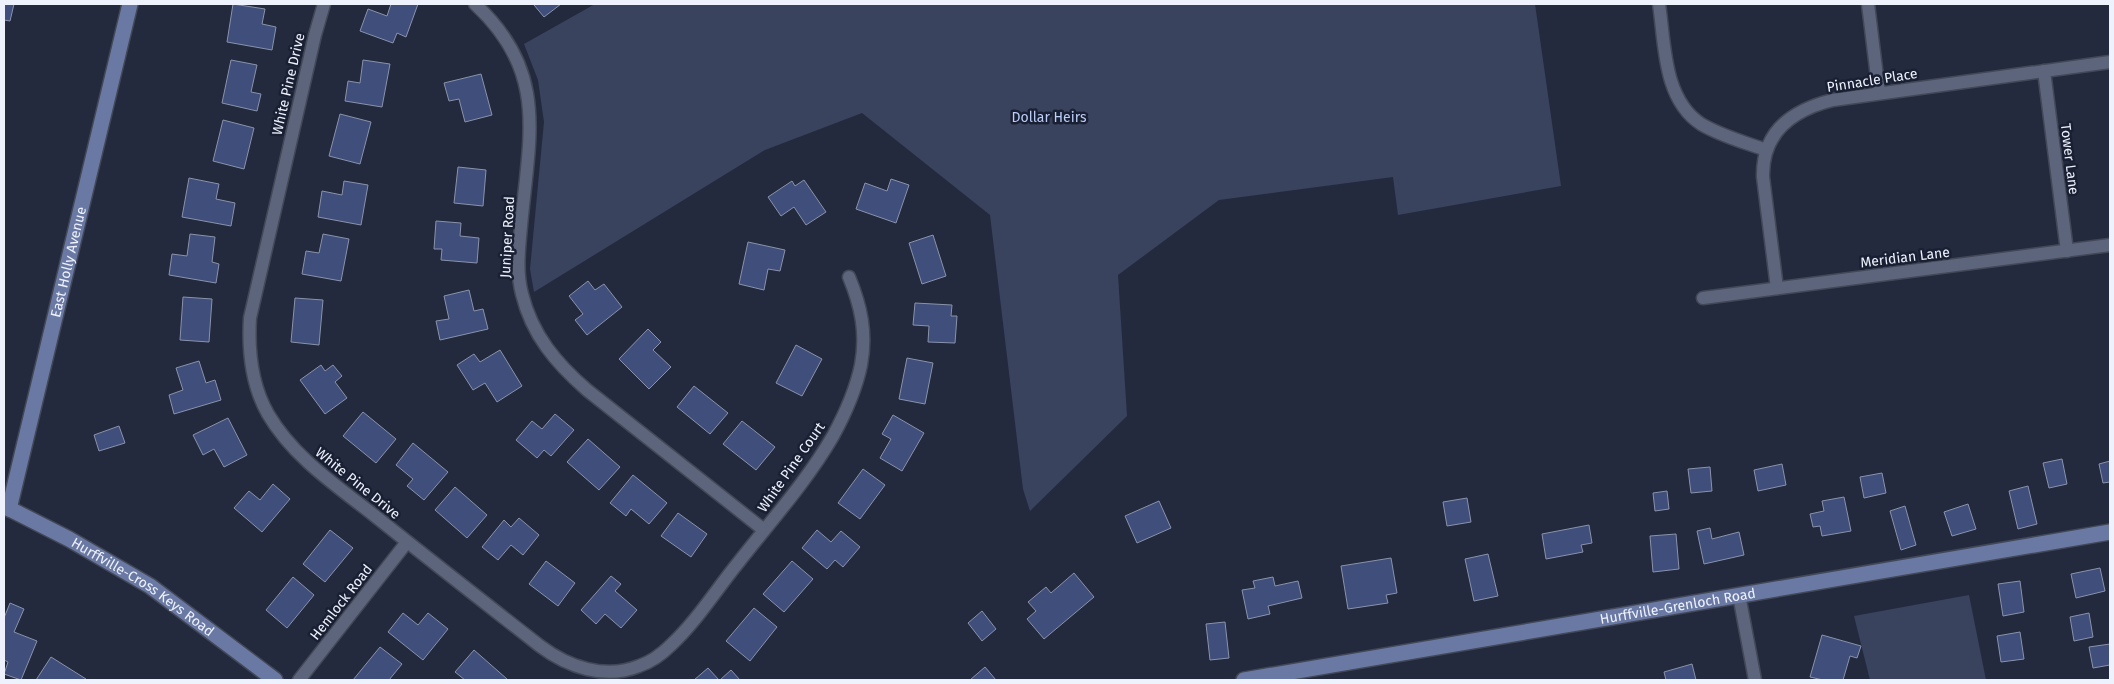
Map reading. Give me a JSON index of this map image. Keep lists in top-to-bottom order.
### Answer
{
  "streets": {
    "main road": ["East Holly Avenue", "Hurffville-Cross Keys Road", "Hurffville-Grenloch Road"],
    "street": [
      "Pinnacle Place",
      "White Pine Drive",
      "Tower Lane",
      "Juniper Road",
      "Meridian Lane",
      "White Pine Court",
      "Hemlock Road"
    ]
  },
  "crossings": [
    ["Pinnacle Place", "Tower Lane"],
    ["Pinnacle Place", "Meridian Lane"],
    ["White Pine Drive", "Juniper Road"],
    ["White Pine Drive", "White Pine Court"],
    ["White Pine Drive", "Hemlock Road"],
    ["Tower Lane", "Meridian Lane"],
    ["Juniper Road", "White Pine Court"],
    ["East Holly Avenue", "Hurffville-Cross Keys Road"]
  ],
  "parks": ["Dollar Heirs"]
}
